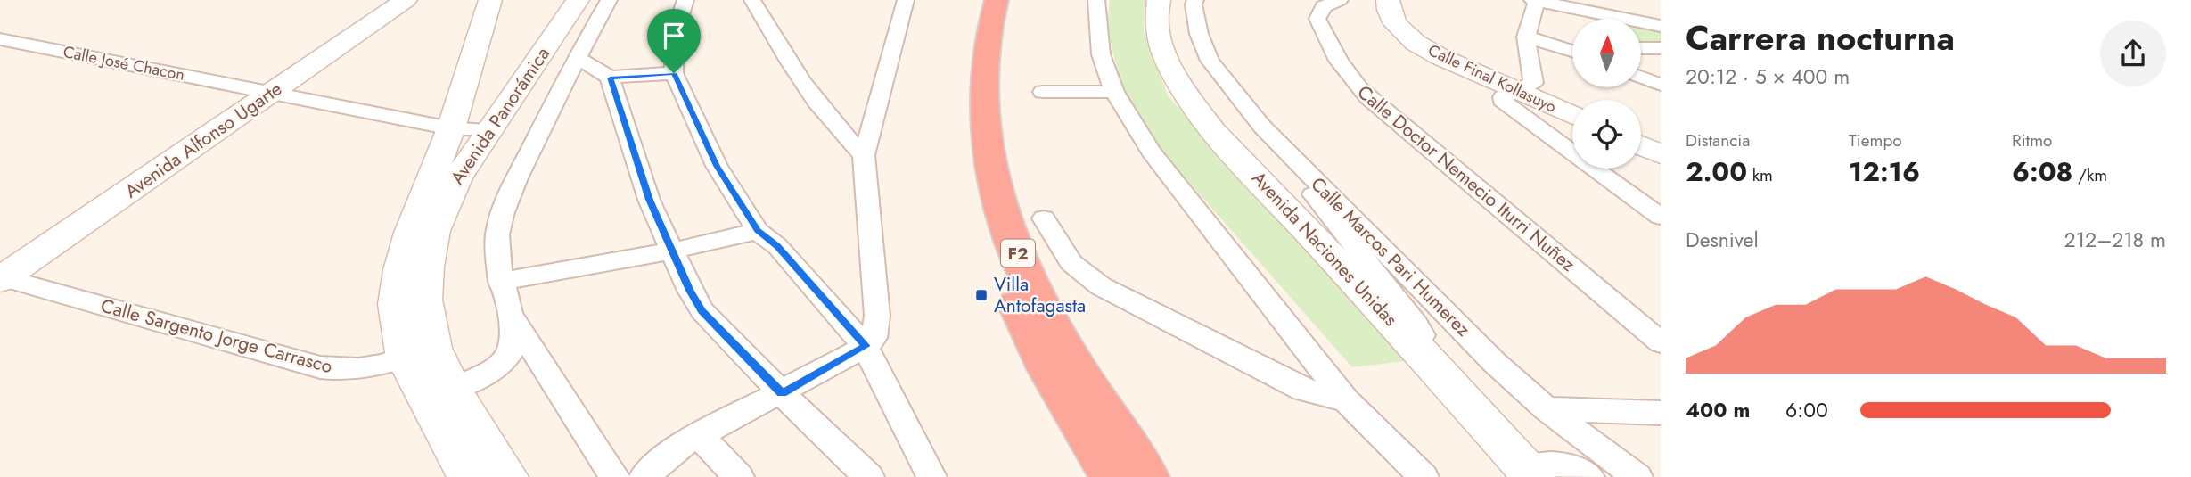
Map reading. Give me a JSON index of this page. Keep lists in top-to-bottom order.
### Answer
{
  "streets": {
    "highway": ["F2"],
    "street": [
      "Calle José Chacon",
      "Calle Final Kollasuyo",
      "Avenida Panorámica",
      "Avenida Alfonso Ugarte",
      "Calle Doctor Nemecio Iturri Nuñez",
      "Avenida Naciones Unidas",
      "Calle Marcos Pari Humerez",
      "Calle Sargento Jorge Carrasco"
    ]
  },
  "crossings": [
    ["Calle José Chacon", "Avenida Panorámica"],
    ["Calle José Chacon", "Avenida Alfonso Ugarte"],
    ["Avenida Panorámica", "Calle Sargento Jorge Carrasco"],
    ["Avenida Alfonso Ugarte", "Calle Sargento Jorge Carrasco"]
  ],
  "places": {
    "transit": ["Villa Antofagasta"]
  },
  "north": "top",
  "page": {
    "heading": ["Carrera nocturna", "20:12 · 5 × 400 m"],
    "stats": [
      ["Distancia", "2.00 km"],
      ["Tiempo", "12:16"],
      ["Ritmo", "6:08 /km"]
    ],
    "chart": ["Desnivel", "212–218 m"],
    "list": [
      {
        "name": "400 m",
        "note": "6:00"
      }
    ]
  }
}
